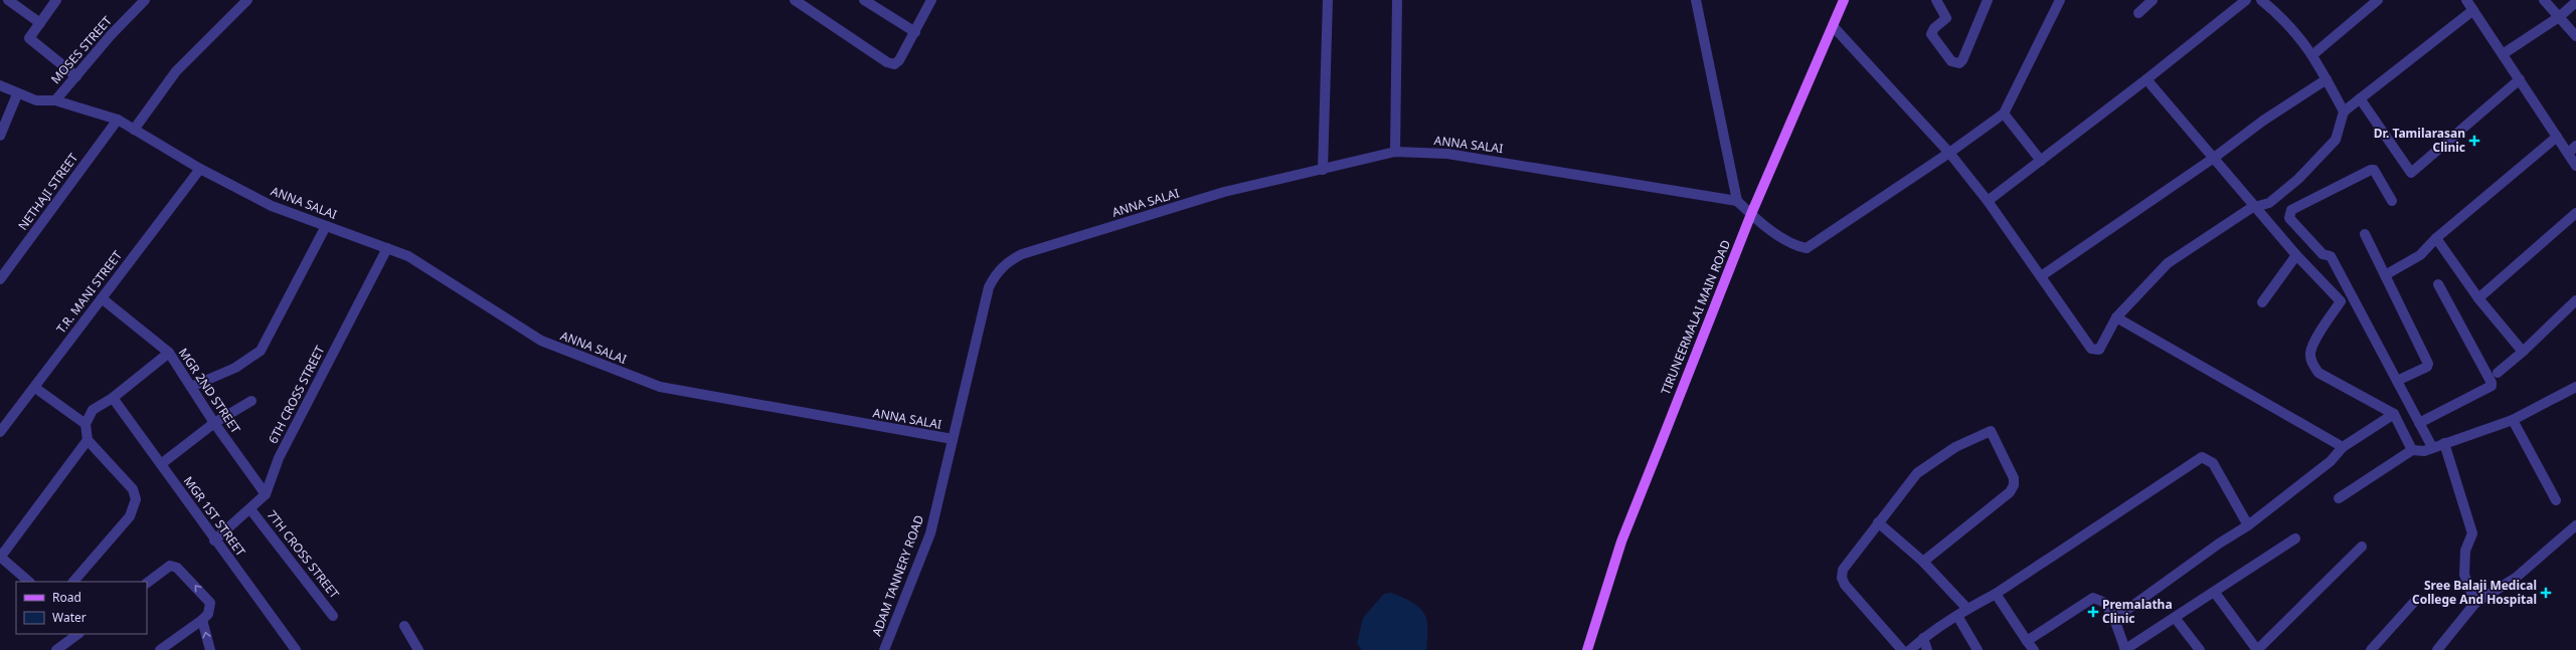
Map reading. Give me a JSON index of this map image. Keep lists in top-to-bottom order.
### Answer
{
  "streets": {
    "main road": ["TIRUNEERMALAI MAIN ROAD"],
    "street": [
      "MOSES STREET",
      "ANNA SALAI",
      "NETHAJI STREET",
      "T.R. MANI STREET",
      "MGR 2ND STREET",
      "6TH CROSS STREET",
      "MGR 1ST STREET",
      "7TH CROSS STREET",
      "ADAM TANNERY ROAD"
    ]
  },
  "crossings": [
    ["MOSES STREET", "ANNA SALAI"],
    ["ANNA SALAI", "NETHAJI STREET"],
    ["ANNA SALAI", "T.R. MANI STREET"],
    ["ANNA SALAI", "6TH CROSS STREET"],
    ["ANNA SALAI", "ADAM TANNERY ROAD"],
    ["T.R. MANI STREET", "MGR 2ND STREET"],
    ["MGR 2ND STREET", "6TH CROSS STREET"],
    ["6TH CROSS STREET", "MGR 1ST STREET"],
    ["6TH CROSS STREET", "7TH CROSS STREET"]
  ],
  "places": {
    "health": ["Dr. Tamilarasan Clinic", "Sree Balaji Medical College And Hospital", "Premalatha Clinic"]
  },
  "legend": ["Road", "Water"]
}
